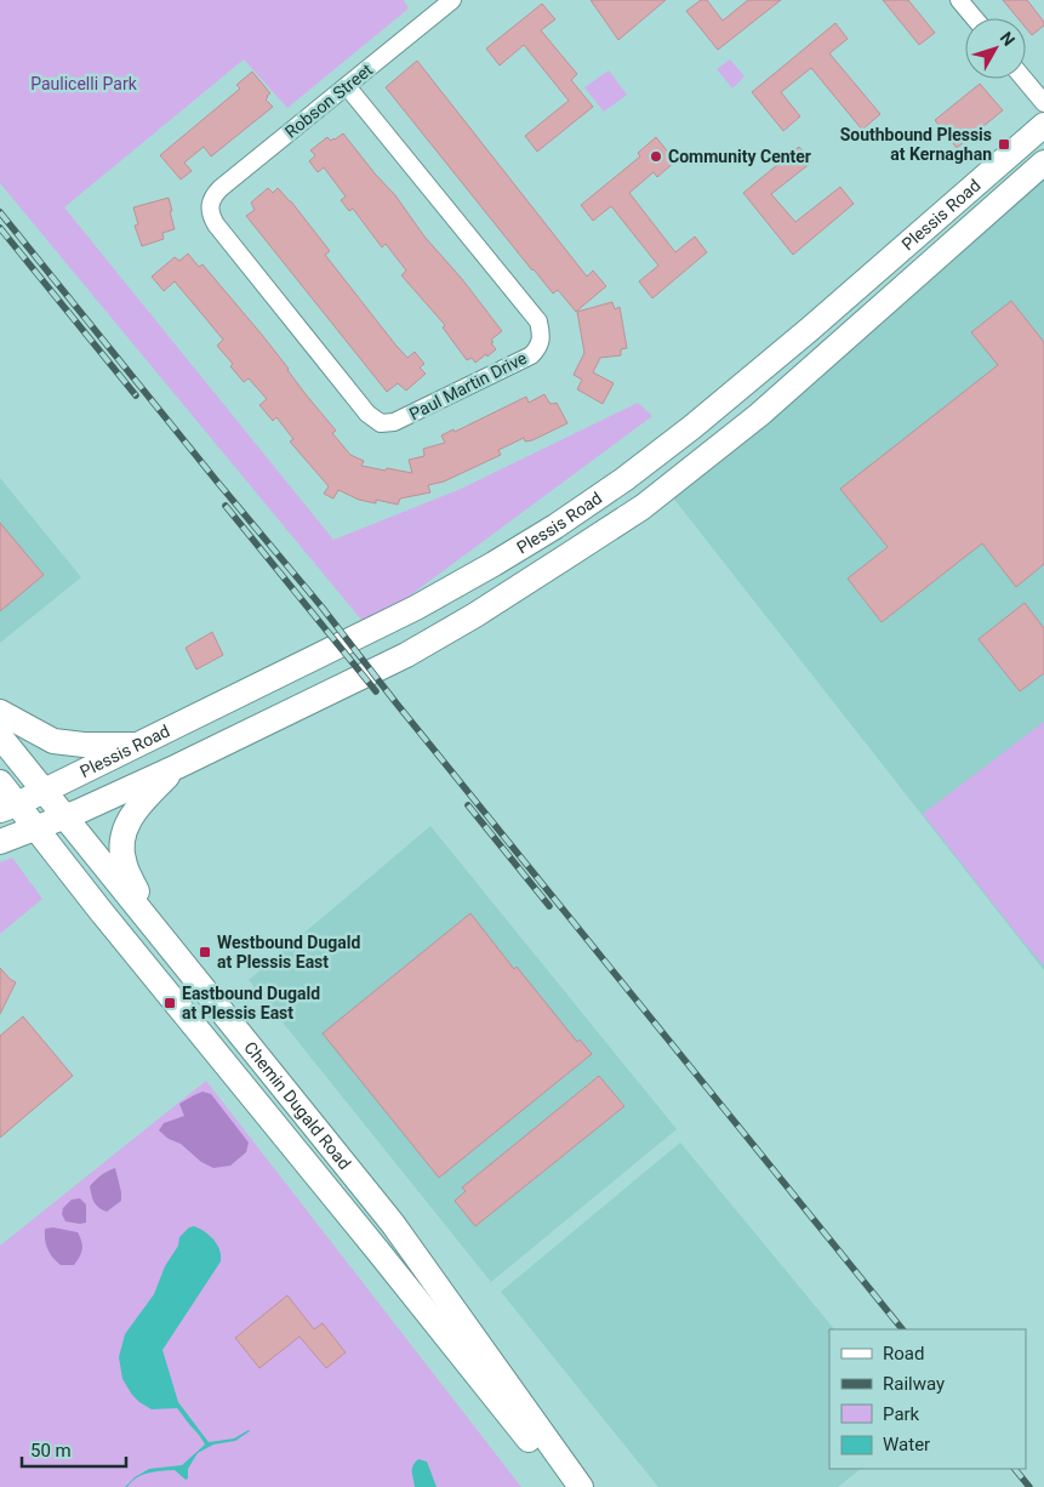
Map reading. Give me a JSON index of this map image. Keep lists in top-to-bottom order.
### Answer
{
  "streets": {
    "main road": ["Plessis Road", "Chemin Dugald Road"],
    "street": ["Robson Street", "Paul Martin Drive"]
  },
  "crossings": [
    ["Robson Street", "Paul Martin Drive"],
    ["Plessis Road", "Chemin Dugald Road"]
  ],
  "parks": ["Paulicelli Park"],
  "places": {
    "transit": ["Southbound Plessis at Kernaghan", "Westbound Dugald at Plessis East", "Eastbound Dugald at Plessis East"],
    "other": ["Community Center"]
  },
  "legend": [
    "Road",
    "Railway",
    "Park",
    "Water"
  ],
  "scale_bar": "50 m",
  "north": "top right"
}
